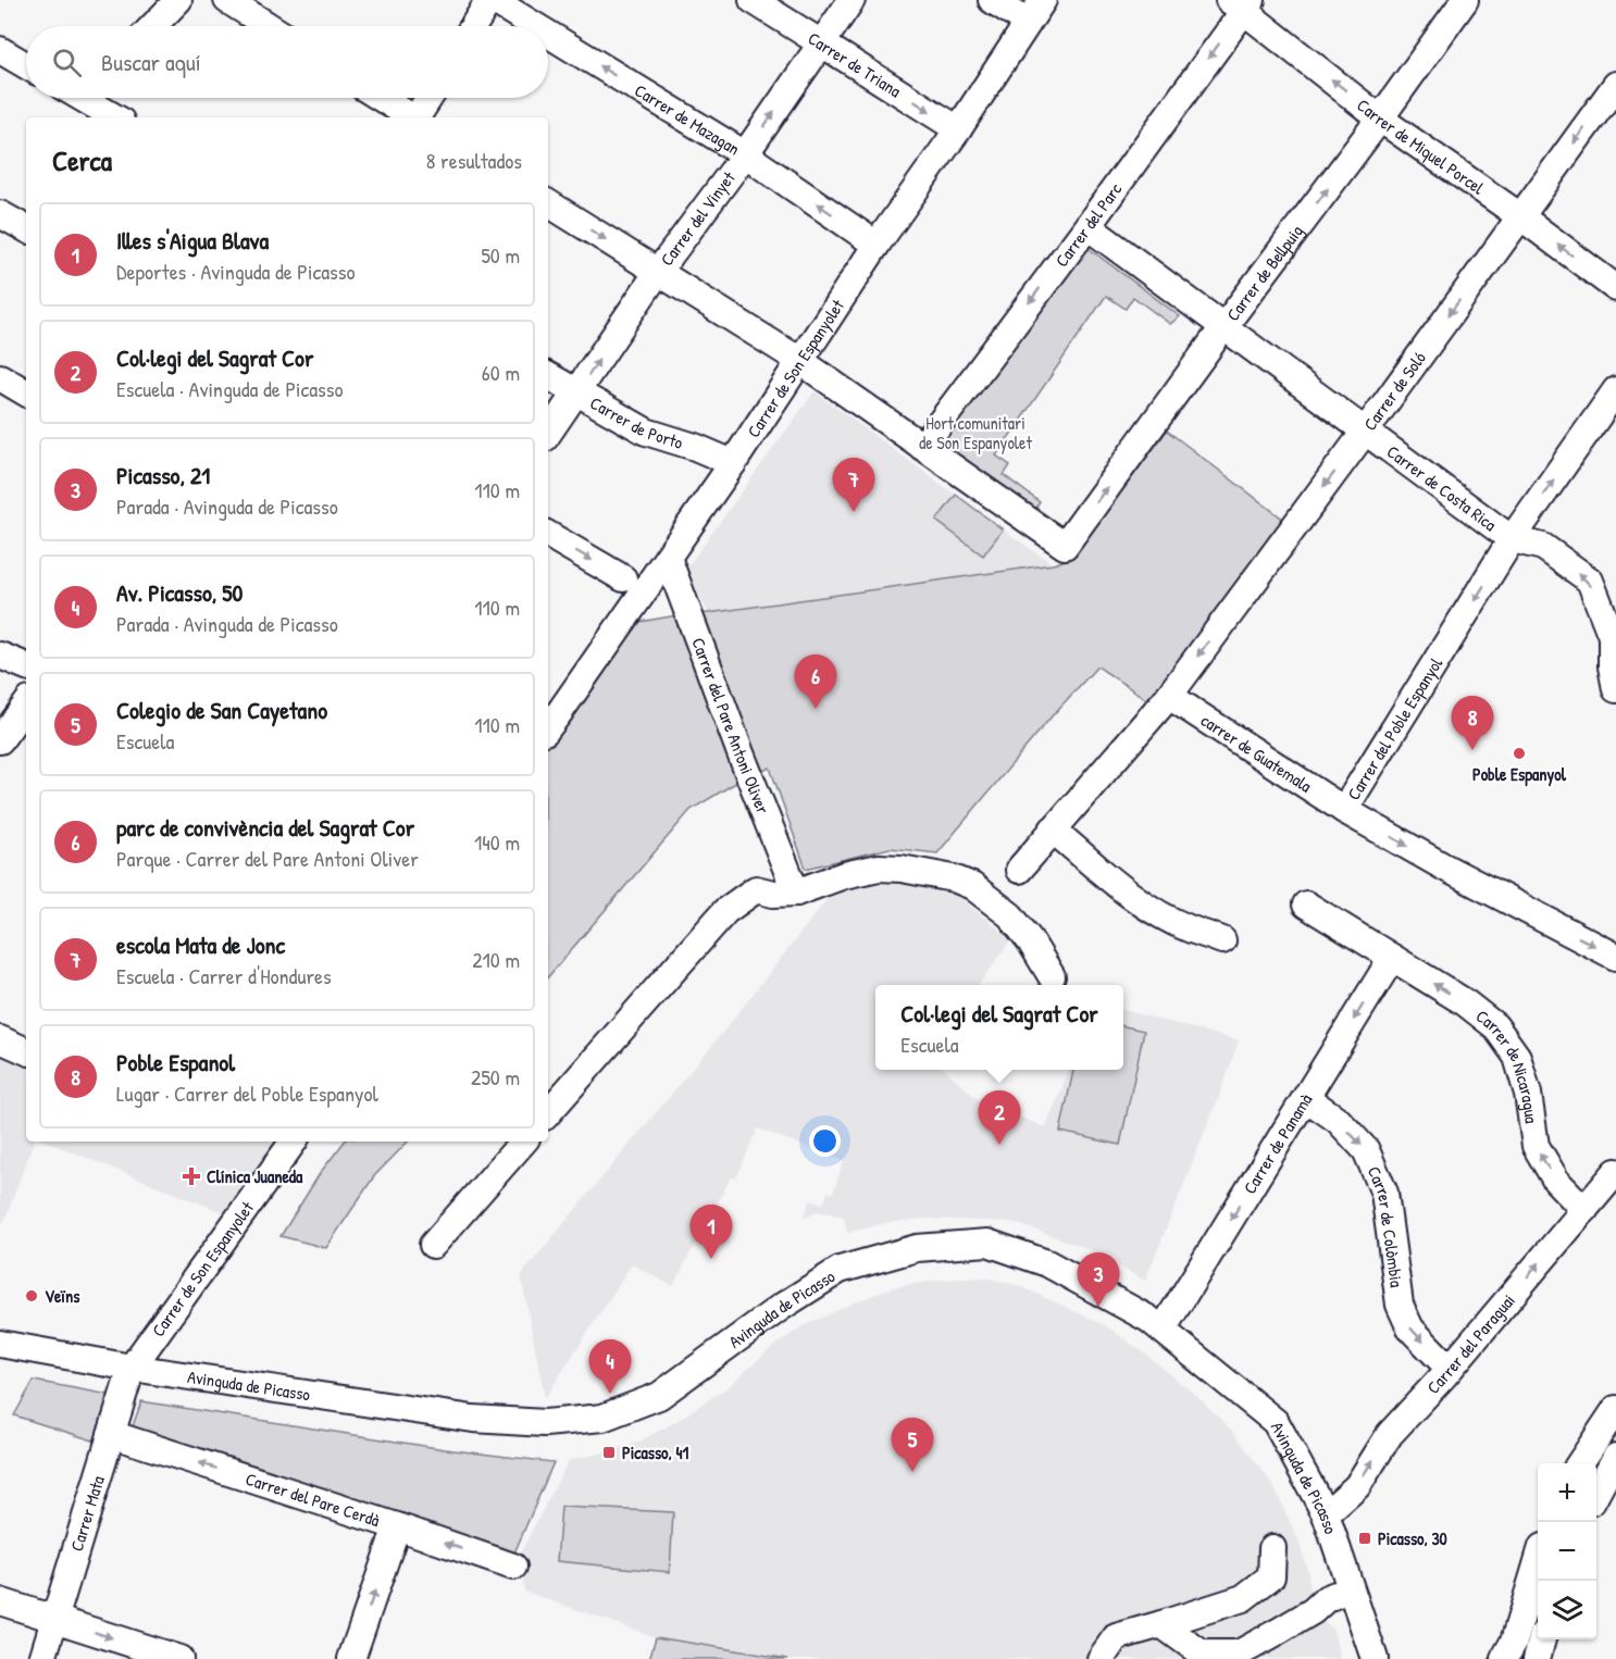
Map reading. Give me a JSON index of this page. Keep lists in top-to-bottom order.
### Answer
{
  "streets": {
    "street": [
      "Carrer de Triana",
      "Carrer de Mazagan",
      "Carrer de Miquel Porcel",
      "Carrer del Vinyet",
      "Carrer del Parc",
      "Carrer de Bellpuig",
      "Carrer de Son Espanyolet",
      "Carrer de Soló",
      "Carrer de Porto",
      "Carrer de Costa Rica",
      "Carrer del Pare Antoni Oliver",
      "Carrer del Poble Espanyol",
      "carrer de Guatemala",
      "Carrer de Nicaragua",
      "Carrer de Panamà",
      "Carrer de Colòmbia",
      "Avinguda de Picasso",
      "Carrer del Paraguai",
      "Carrer del Pare Cerdà",
      "Carrer Mata"
    ]
  },
  "crossings": [
    ["Carrer de Triana", "Carrer del Vinyet"],
    ["Carrer de Triana", "Carrer de Son Espanyolet"],
    ["Carrer de Mazagan", "Carrer del Vinyet"],
    ["Carrer de Mazagan", "Carrer de Son Espanyolet"],
    ["Carrer de Miquel Porcel", "Carrer del Parc"],
    ["Carrer de Miquel Porcel", "Carrer de Bellpuig"],
    ["Carrer de Miquel Porcel", "Carrer de Soló"],
    ["Carrer del Vinyet", "Carrer de Porto"],
    ["Carrer del Parc", "Carrer de Bellpuig"],
    ["Carrer del Parc", "Carrer de Costa Rica"],
    ["Carrer de Bellpuig", "Carrer de Costa Rica"],
    ["Carrer de Son Espanyolet", "Carrer de Porto"],
    ["Carrer de Son Espanyolet", "Carrer del Pare Antoni Oliver"],
    ["Carrer de Son Espanyolet", "Avinguda de Picasso"],
    ["Carrer de Son Espanyolet", "Carrer Mata"],
    ["Carrer de Soló", "Carrer de Costa Rica"],
    ["Carrer de Soló", "carrer de Guatemala"],
    ["Carrer de Costa Rica", "Carrer del Poble Espanyol"],
    ["Carrer del Poble Espanyol", "carrer de Guatemala"],
    ["Carrer de Nicaragua", "Carrer de Panamà"],
    ["Carrer de Nicaragua", "Carrer del Paraguai"],
    ["Carrer de Panamà", "Carrer de Colòmbia"],
    ["Carrer de Panamà", "Avinguda de Picasso"],
    ["Carrer de Colòmbia", "Carrer del Paraguai"],
    ["Avinguda de Picasso", "Carrer del Paraguai"],
    ["Avinguda de Picasso", "Carrer Mata"],
    ["Carrer del Pare Cerdà", "Carrer Mata"]
  ],
  "one_way": [
    "Carrer de Triana",
    "Carrer de Miquel Porcel",
    "Carrer del Vinyet",
    "Carrer del Parc",
    "Carrer de Soló",
    "Carrer de Nicaragua",
    "Carrer de Panamà",
    "Carrer de Colòmbia"
  ],
  "parks": ["Hort comunitari de Son Espanyolet"],
  "places": {
    "other": ["Poble Espanyol", "Veïns"],
    "health": ["Clínica Juaneda"],
    "transit": ["Picasso, 41", "Picasso, 30"]
  },
  "page": {
    "search": "Buscar aquí",
    "heading": ["Cerca", "8 resultados"],
    "list": [
      {
        "mark": "1",
        "name": "Illes s'Aigua Blava",
        "note": "Deportes · Avinguda de Picasso",
        "value": "50 m"
      },
      {
        "mark": "2",
        "name": "Col·legi del Sagrat Cor",
        "note": "Escuela · Avinguda de Picasso",
        "value": "60 m"
      },
      {
        "mark": "3",
        "name": "Picasso, 21",
        "note": "Parada · Avinguda de Picasso",
        "value": "110 m"
      },
      {
        "mark": "4",
        "name": "Av. Picasso, 50",
        "note": "Parada · Avinguda de Picasso",
        "value": "110 m"
      },
      {
        "mark": "5",
        "name": "Colegio de San Cayetano",
        "note": "Escuela",
        "value": "110 m"
      },
      {
        "mark": "6",
        "name": "parc de convivència del Sagrat Cor",
        "note": "Parque · Carrer del Pare Antoni Oliver",
        "value": "140 m"
      },
      {
        "mark": "7",
        "name": "escola Mata de Jonc",
        "note": "Escuela · Carrer d'Hondures",
        "value": "210 m"
      },
      {
        "mark": "8",
        "name": "Poble Espanol",
        "note": "Lugar · Carrer del Poble Espanyol",
        "value": "250 m"
      }
    ],
    "pins": [
      "7",
      "6",
      "8",
      "2",
      "1",
      "3",
      "4",
      "5"
    ],
    "popup": ["Col·legi del Sagrat Cor", "Escuela"],
    "map_buttons": ["+", "−"]
  }
}
